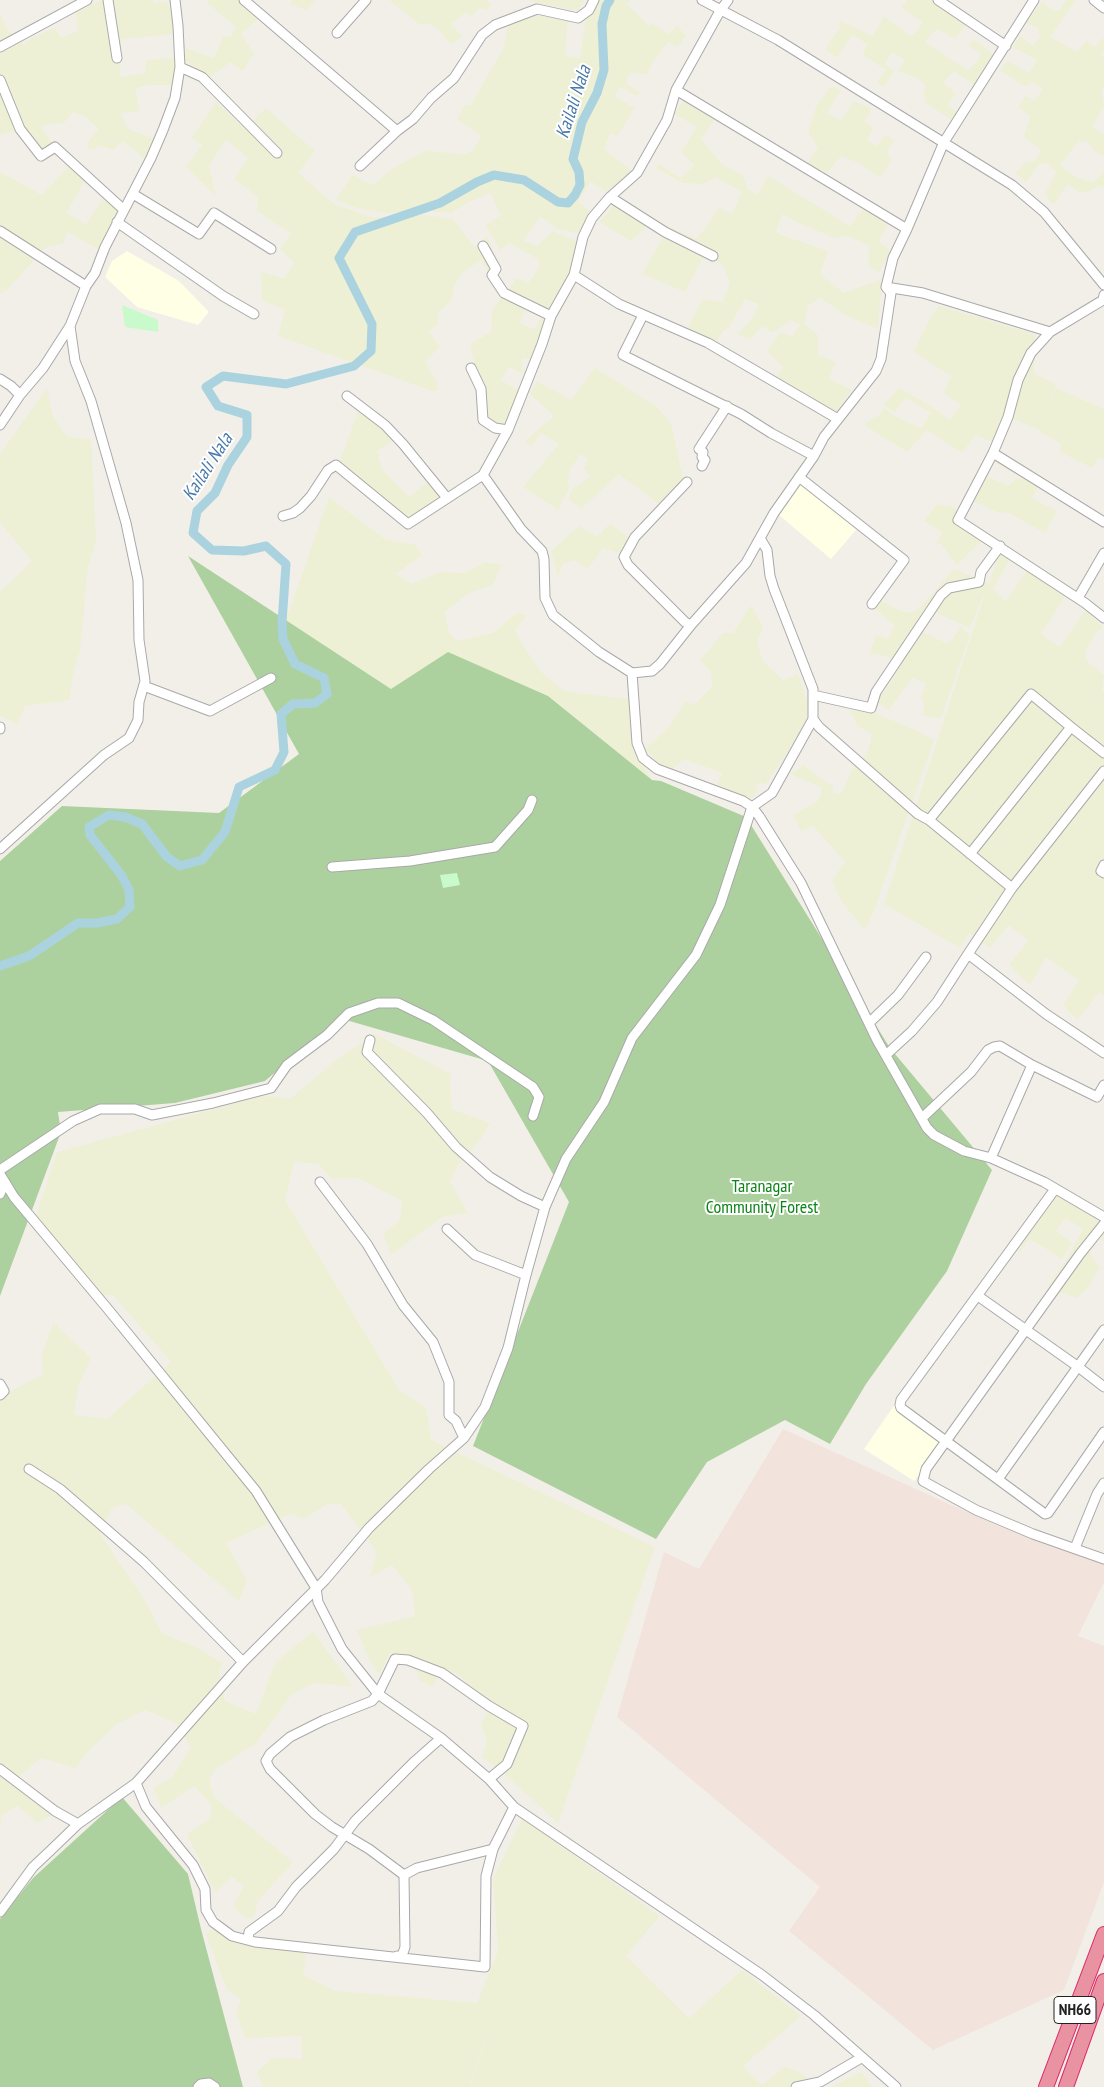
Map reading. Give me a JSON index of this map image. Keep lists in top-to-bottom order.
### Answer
{
  "streets": {
    "highway": ["NH66"]
  },
  "water": ["Kailali Nala"],
  "parks": ["Taranagar Community Forest"]
}
